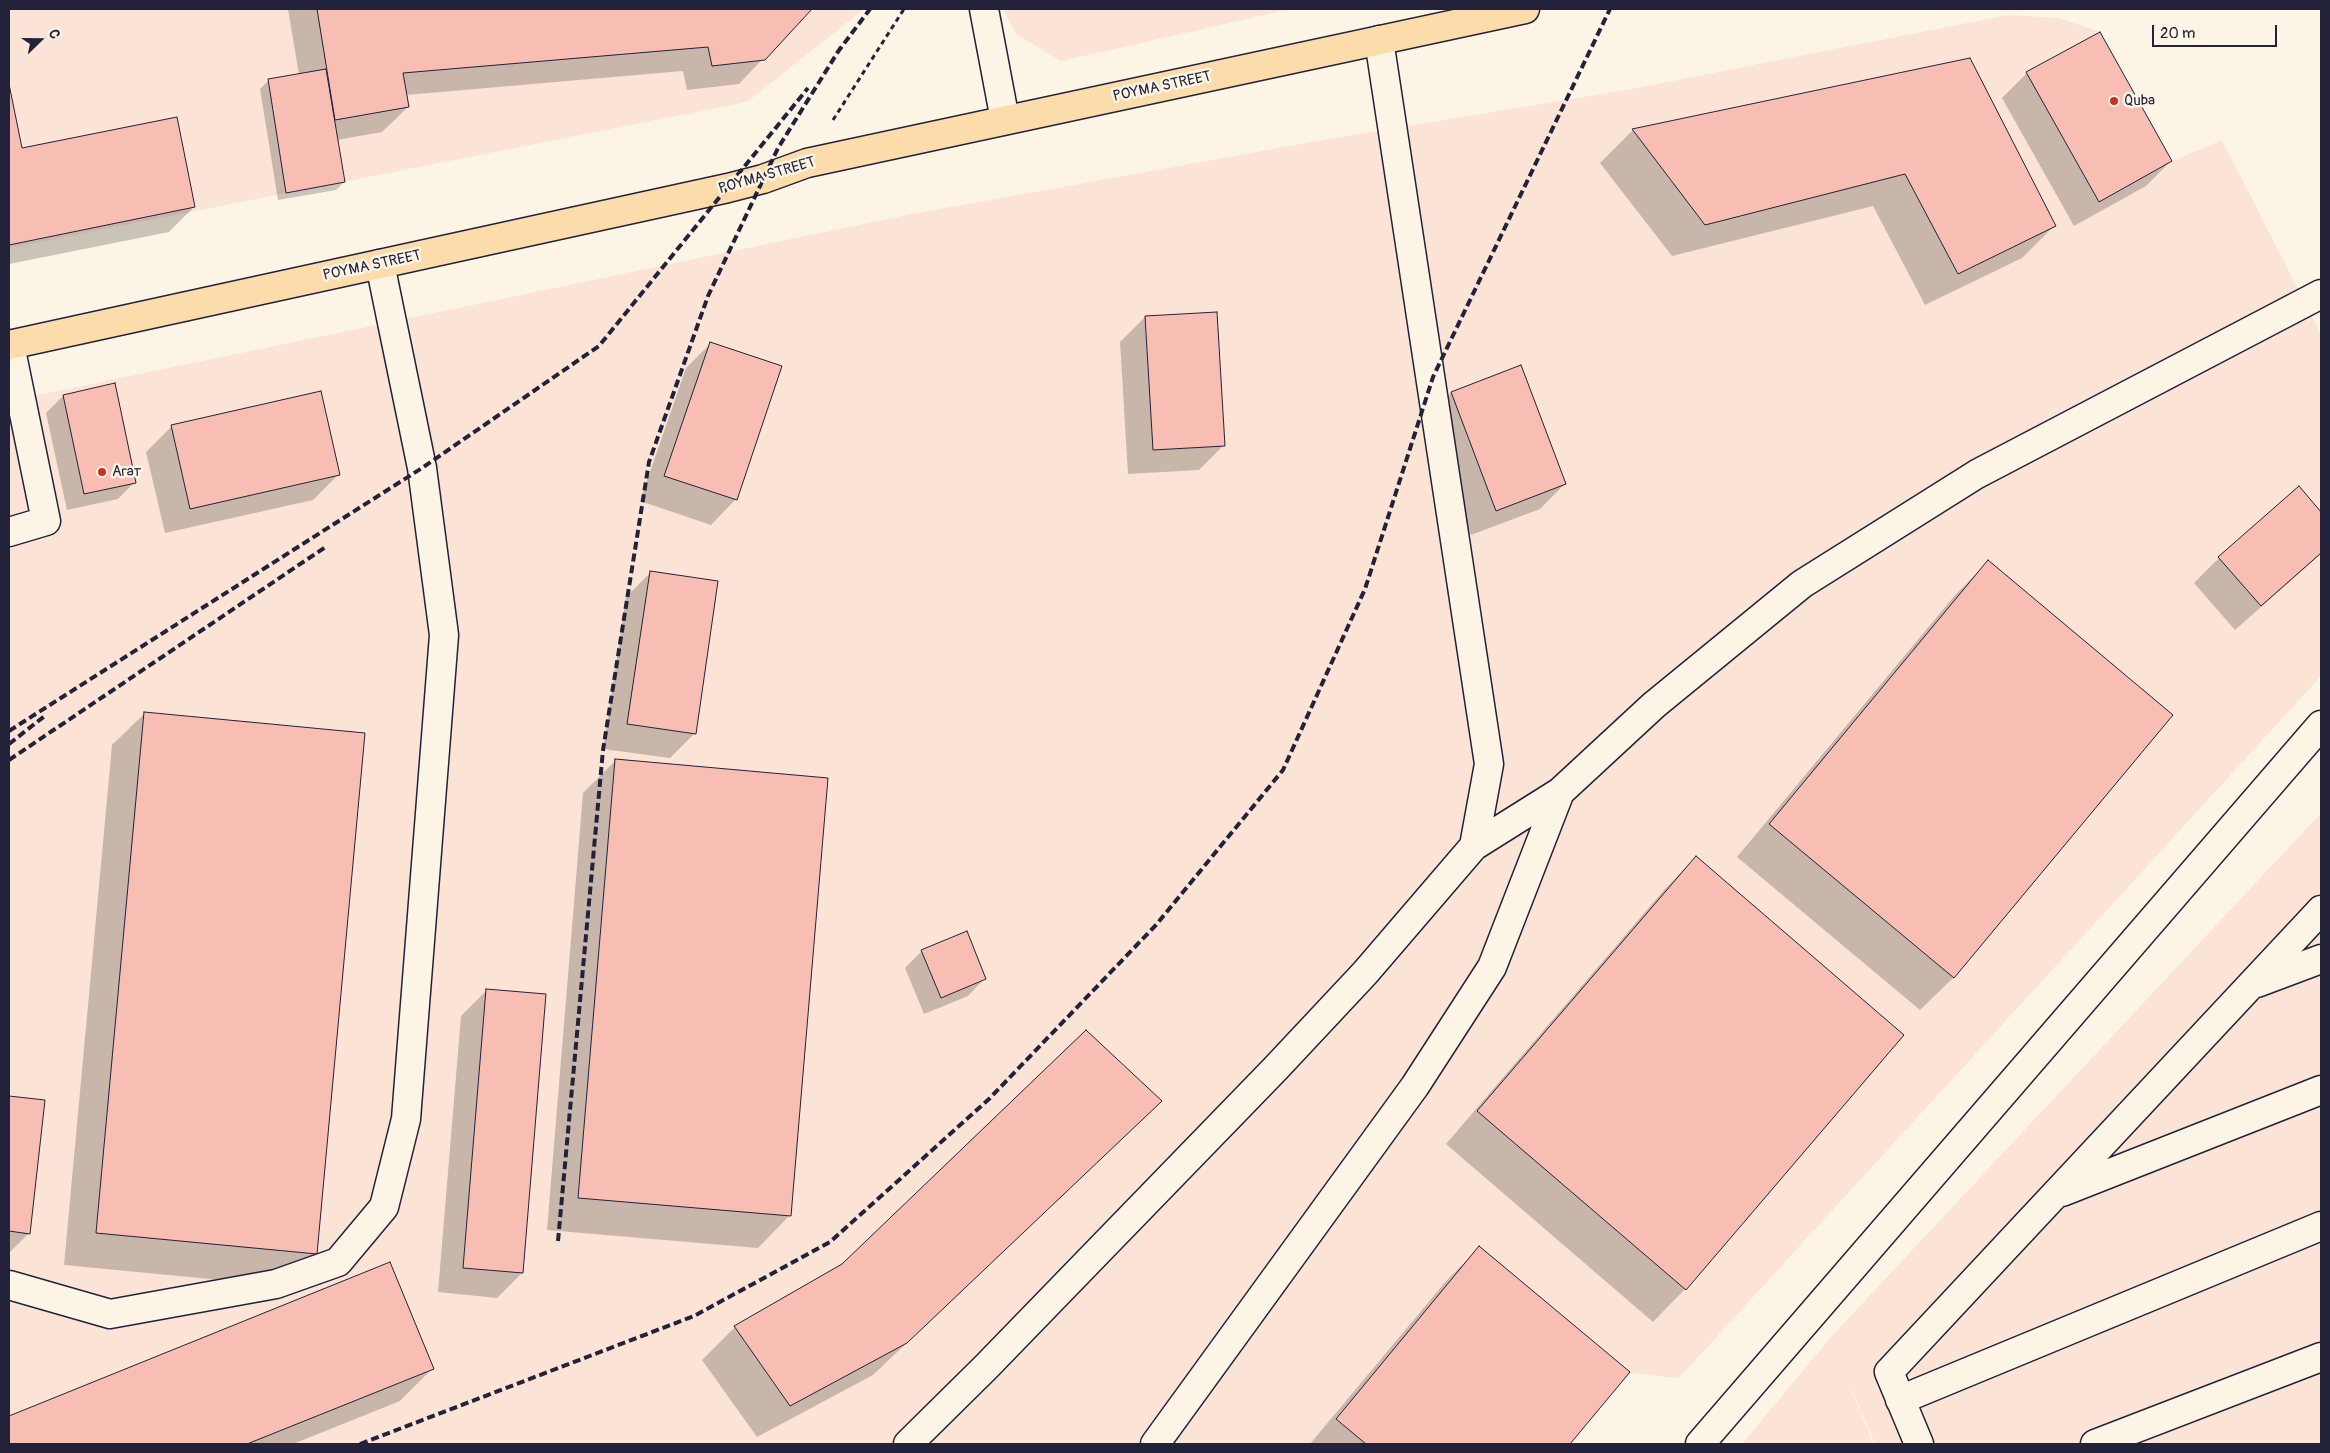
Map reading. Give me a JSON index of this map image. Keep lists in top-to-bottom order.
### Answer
{
  "streets": {
    "main road": ["POYMA STREET"]
  },
  "places": ["Quba", "Агат"],
  "scale_bar": "20 m",
  "north": "right"
}
